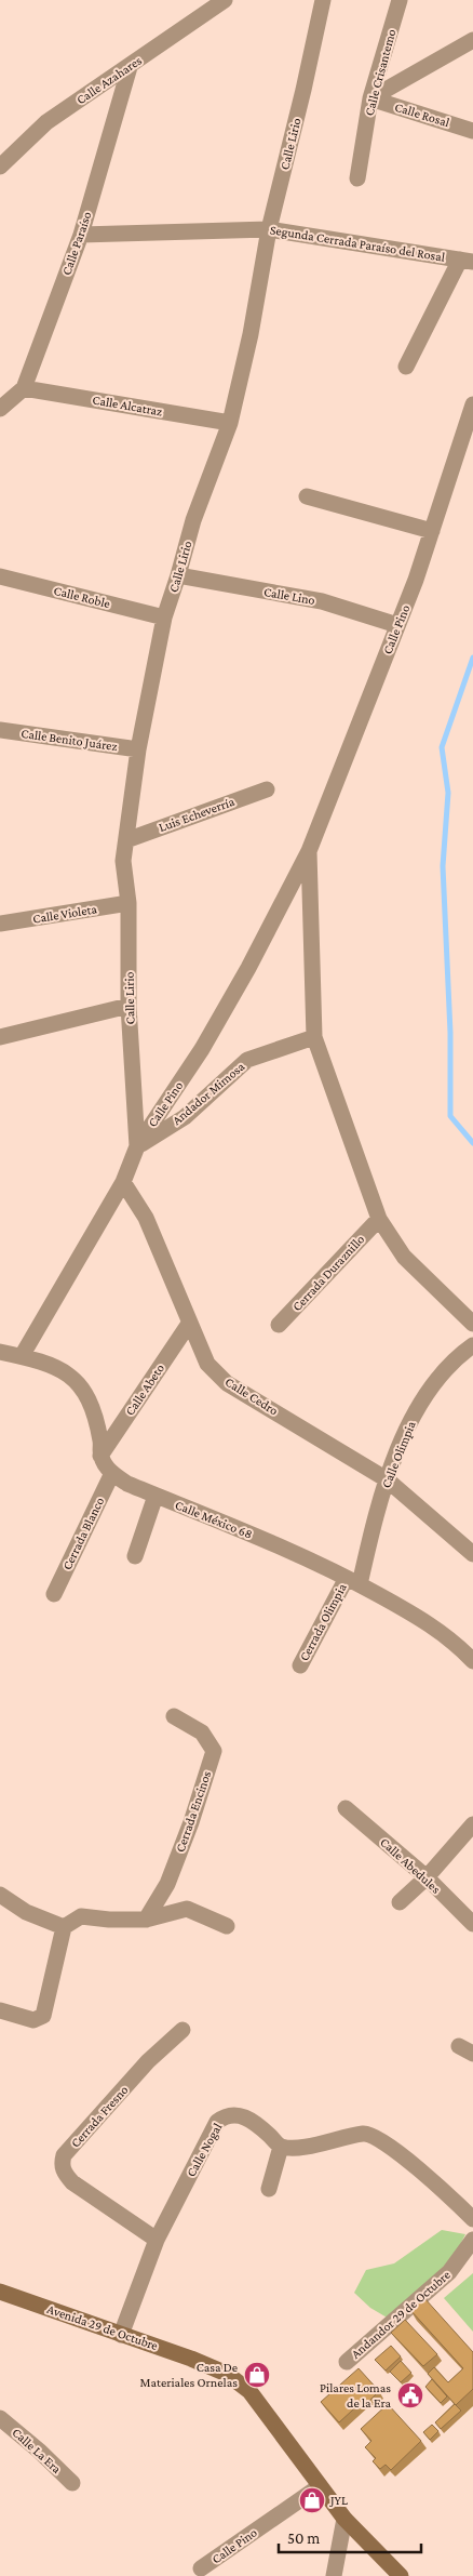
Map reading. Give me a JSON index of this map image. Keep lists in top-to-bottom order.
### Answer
{
  "streets": {
    "street": [
      "Calle Crisantemo",
      "Calle Azahares",
      "Calle Rosal",
      "Calle Lirio",
      "Calle Paraíso",
      "Segunda Cerrada Paraíso del Rosal",
      "Calle Alcatraz",
      "Calle Lino",
      "Calle Roble",
      "Calle Pino",
      "Calle Benito Juárez",
      "Luis Echeverría",
      "Calle Violeta",
      "Andador Mimosa",
      "Cerrada Duraznillo",
      "Calle Abeto",
      "Calle Cedro",
      "Calle Olimpia",
      "Calle México 68",
      "Cerrada Blanco",
      "Cerrada Olimpia",
      "Cerrada Encinos",
      "Calle Abedules",
      "Cerrada Fresno",
      "Calle Nogal",
      "Andandor 29 de Octubre",
      "Avenida 29 de Octubre",
      "Calle La Era"
    ]
  },
  "crossings": [
    ["Calle Crisantemo", "Calle Rosal"],
    ["Calle Azahares", "Calle Paraíso"],
    ["Calle Lirio", "Segunda Cerrada Paraíso del Rosal"],
    ["Calle Lirio", "Calle Alcatraz"],
    ["Calle Lirio", "Calle Lino"],
    ["Calle Lirio", "Calle Roble"],
    ["Calle Lirio", "Calle Pino"],
    ["Calle Lirio", "Calle Benito Juárez"],
    ["Calle Lirio", "Luis Echeverría"],
    ["Calle Lirio", "Calle Violeta"],
    ["Calle Lirio", "Andador Mimosa"],
    ["Calle Paraíso", "Segunda Cerrada Paraíso del Rosal"],
    ["Calle Paraíso", "Calle Alcatraz"],
    ["Calle Lino", "Calle Pino"],
    ["Calle Pino", "Andador Mimosa"],
    ["Calle Pino", "Cerrada Duraznillo"],
    ["Calle Pino", "Calle Cedro"],
    ["Calle Pino", "Calle México 68"],
    ["Calle Pino", "Avenida 29 de Octubre"],
    ["Calle Abeto", "Calle Cedro"],
    ["Calle Abeto", "Calle México 68"],
    ["Calle Cedro", "Calle Olimpia"],
    ["Calle Olimpia", "Calle México 68"],
    ["Calle Olimpia", "Cerrada Olimpia"],
    ["Calle México 68", "Cerrada Blanco"],
    ["Calle México 68", "Cerrada Olimpia"],
    ["Cerrada Fresno", "Calle Nogal"],
    ["Calle Nogal", "Avenida 29 de Octubre"]
  ],
  "places": {
    "shop": ["Casa De Materiales Ornelas", "JYL"],
    "public building": ["Pilares Lomas de la Era"]
  },
  "scale_bar": "50 m"
}
